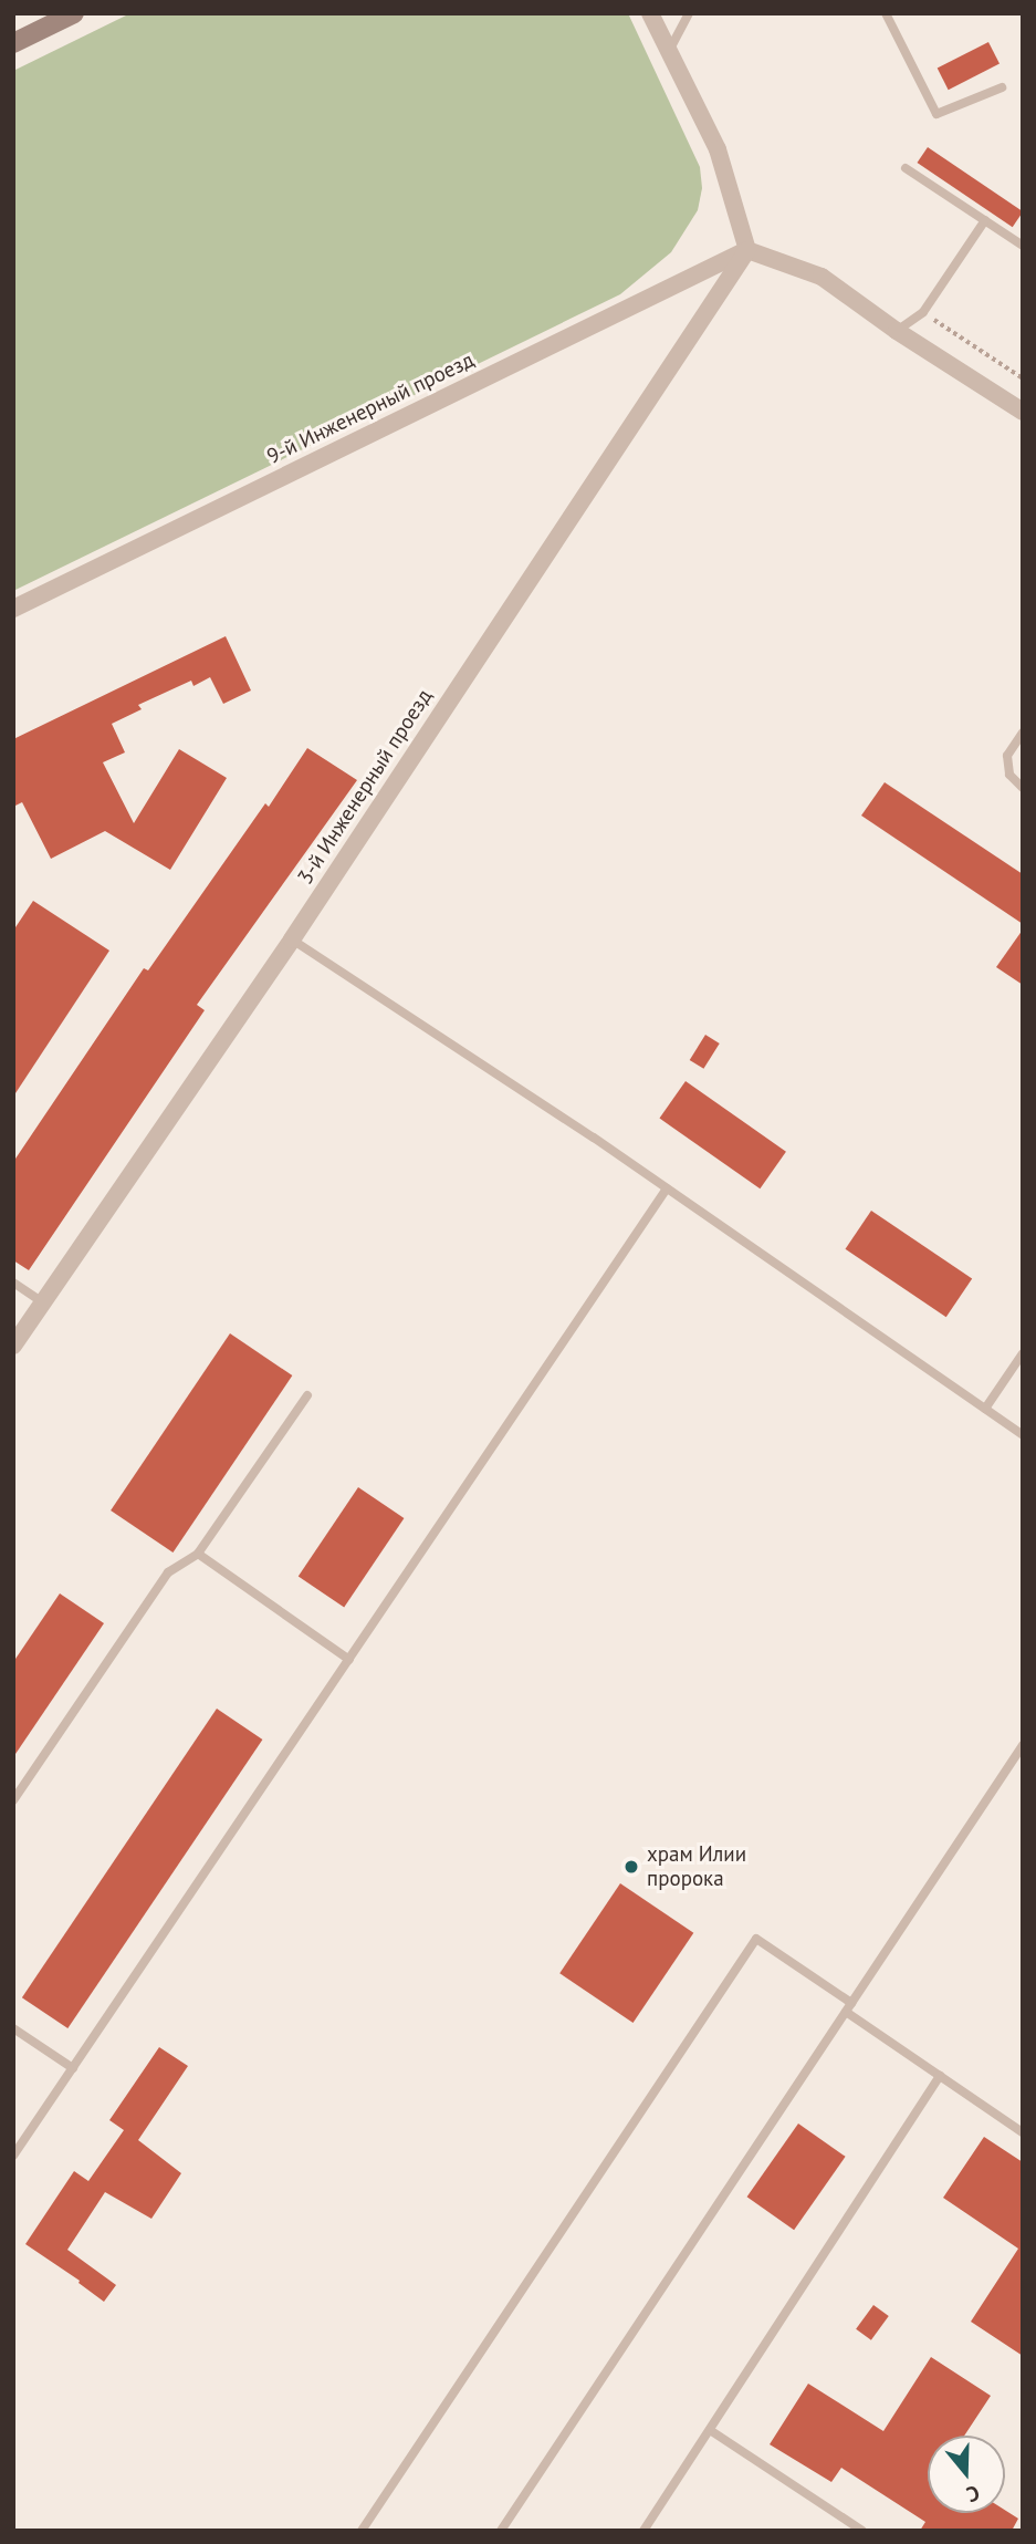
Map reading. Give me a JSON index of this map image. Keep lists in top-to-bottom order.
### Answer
{
  "streets": {
    "street": ["9-й Инженерный проезд", "3-й Инженерный проезд"]
  },
  "crossings": [
    ["9-й Инженерный проезд", "3-й Инженерный проезд"]
  ],
  "places": ["храм Илии пророка"],
  "north": "bottom"
}
